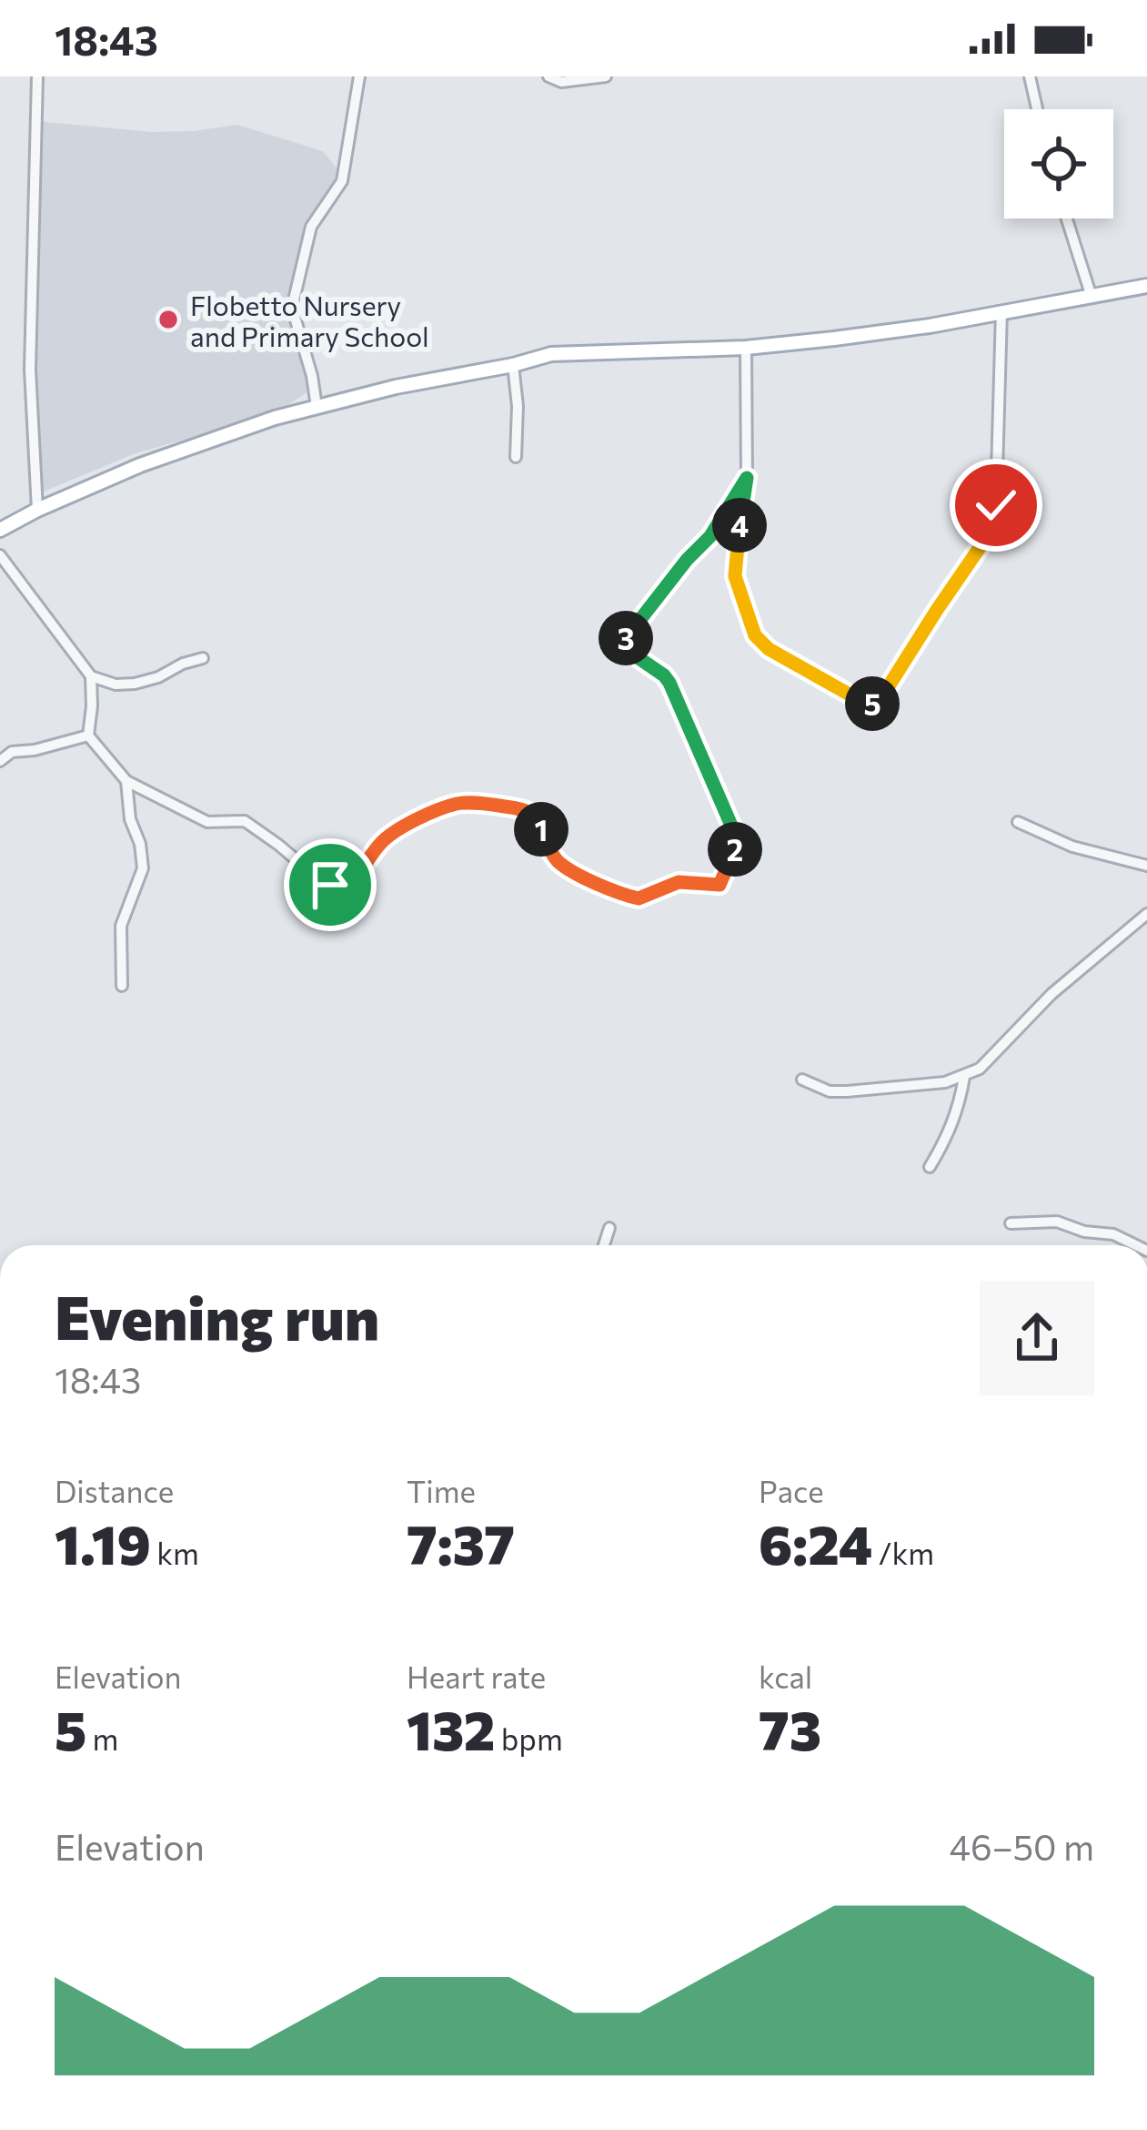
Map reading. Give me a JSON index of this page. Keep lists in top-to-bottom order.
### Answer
{
  "places": ["Flobetto Nursery and Primary School"],
  "page": {
    "status": "18:43",
    "pins": [
      "4",
      "3",
      "5",
      "1",
      "2"
    ],
    "heading": ["Evening run", "18:43"],
    "stats": [
      ["Distance", "1.19 km"],
      ["Time", "7:37"],
      ["Pace", "6:24 /km"],
      ["Elevation", "5 m"],
      ["Heart rate", "132 bpm"],
      ["kcal", "73"]
    ],
    "chart": ["Elevation", "46–50 m"]
  }
}
